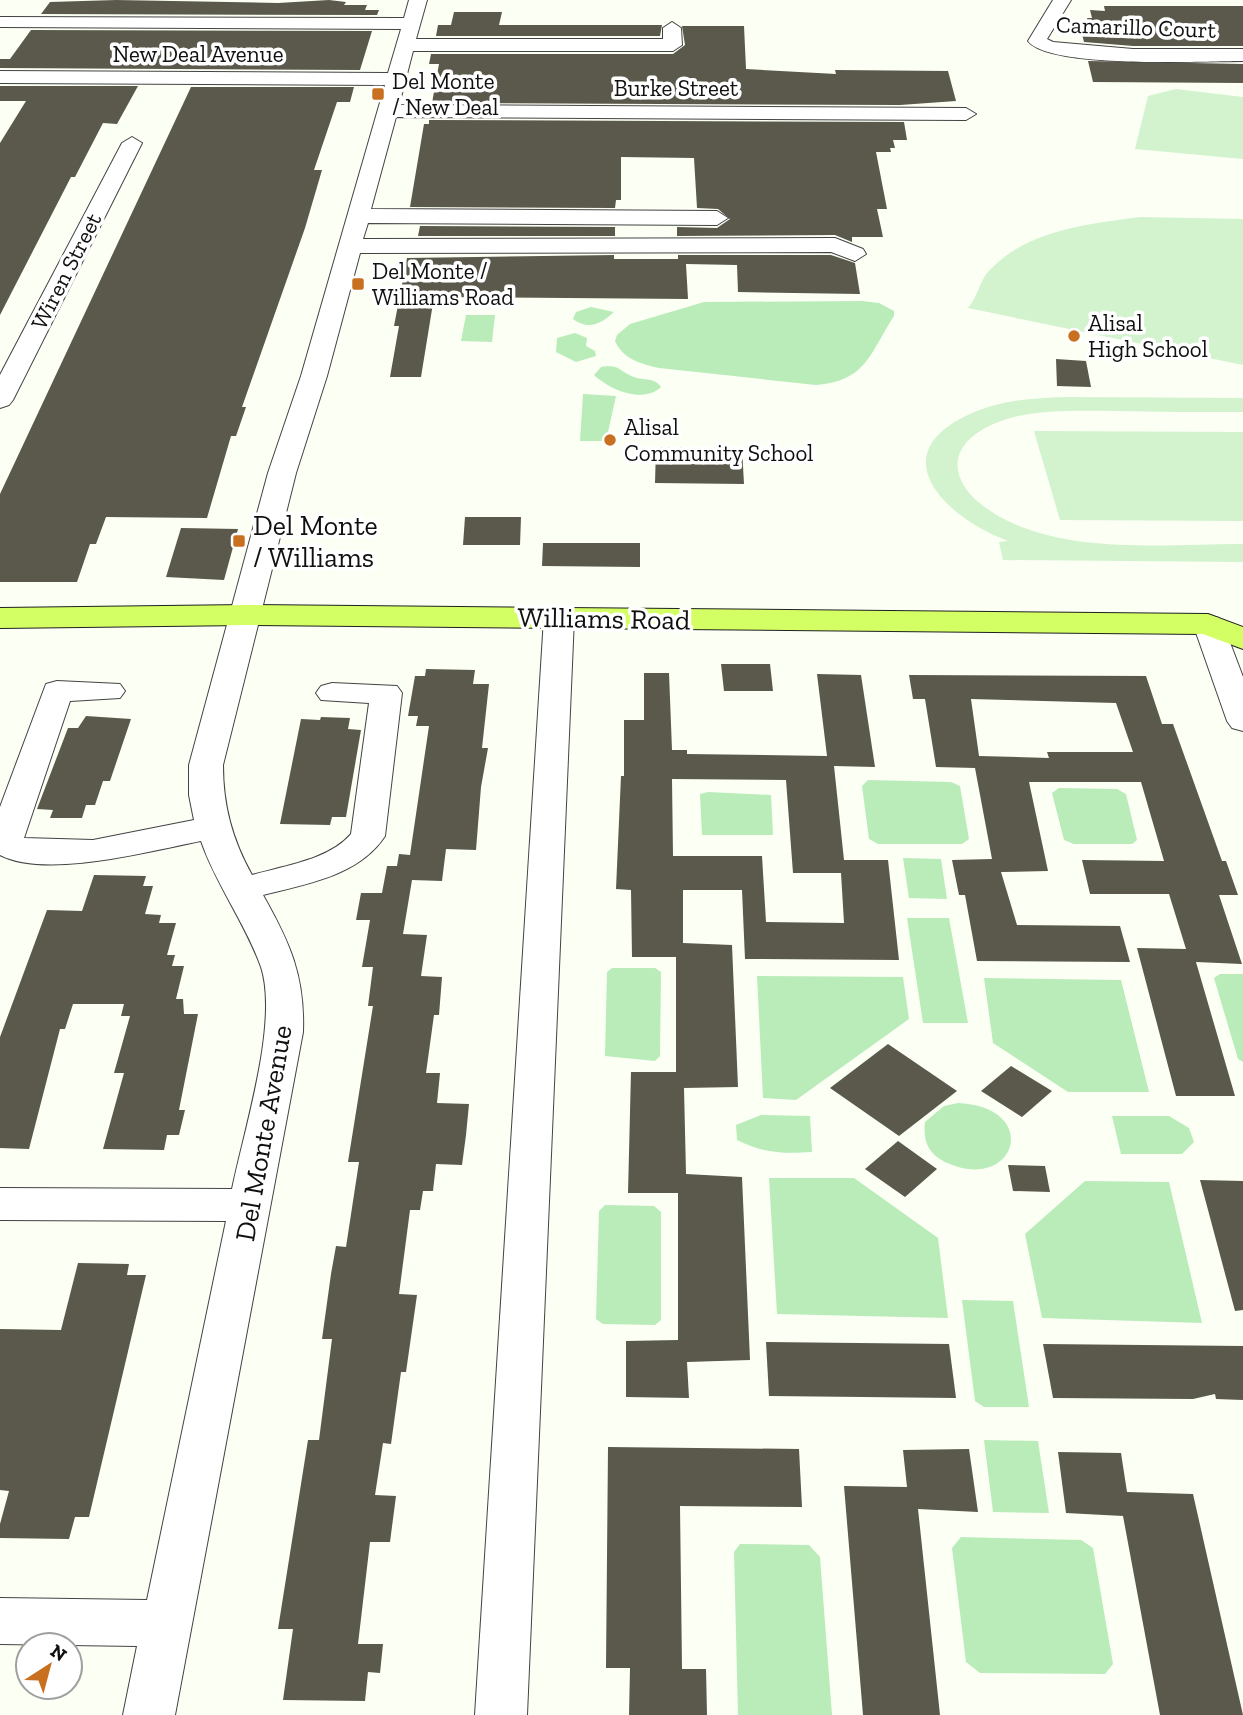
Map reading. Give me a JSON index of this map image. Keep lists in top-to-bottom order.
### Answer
{
  "streets": {
    "main road": ["Williams Road"],
    "street": [
      "Camarillo Court",
      "New Deal Avenue",
      "Burke Street",
      "Wiren Street",
      "Del Monte Avenue"
    ]
  },
  "crossings": [
    ["New Deal Avenue", "Del Monte Avenue"],
    ["Burke Street", "Del Monte Avenue"],
    ["Williams Road", "Del Monte Avenue"]
  ],
  "places": {
    "transit": ["Del Monte / New Deal", "Del Monte / Williams Road", "Del Monte / Williams"],
    "other": ["Alisal High School", "Alisal Community School"]
  },
  "north": "top right"
}
